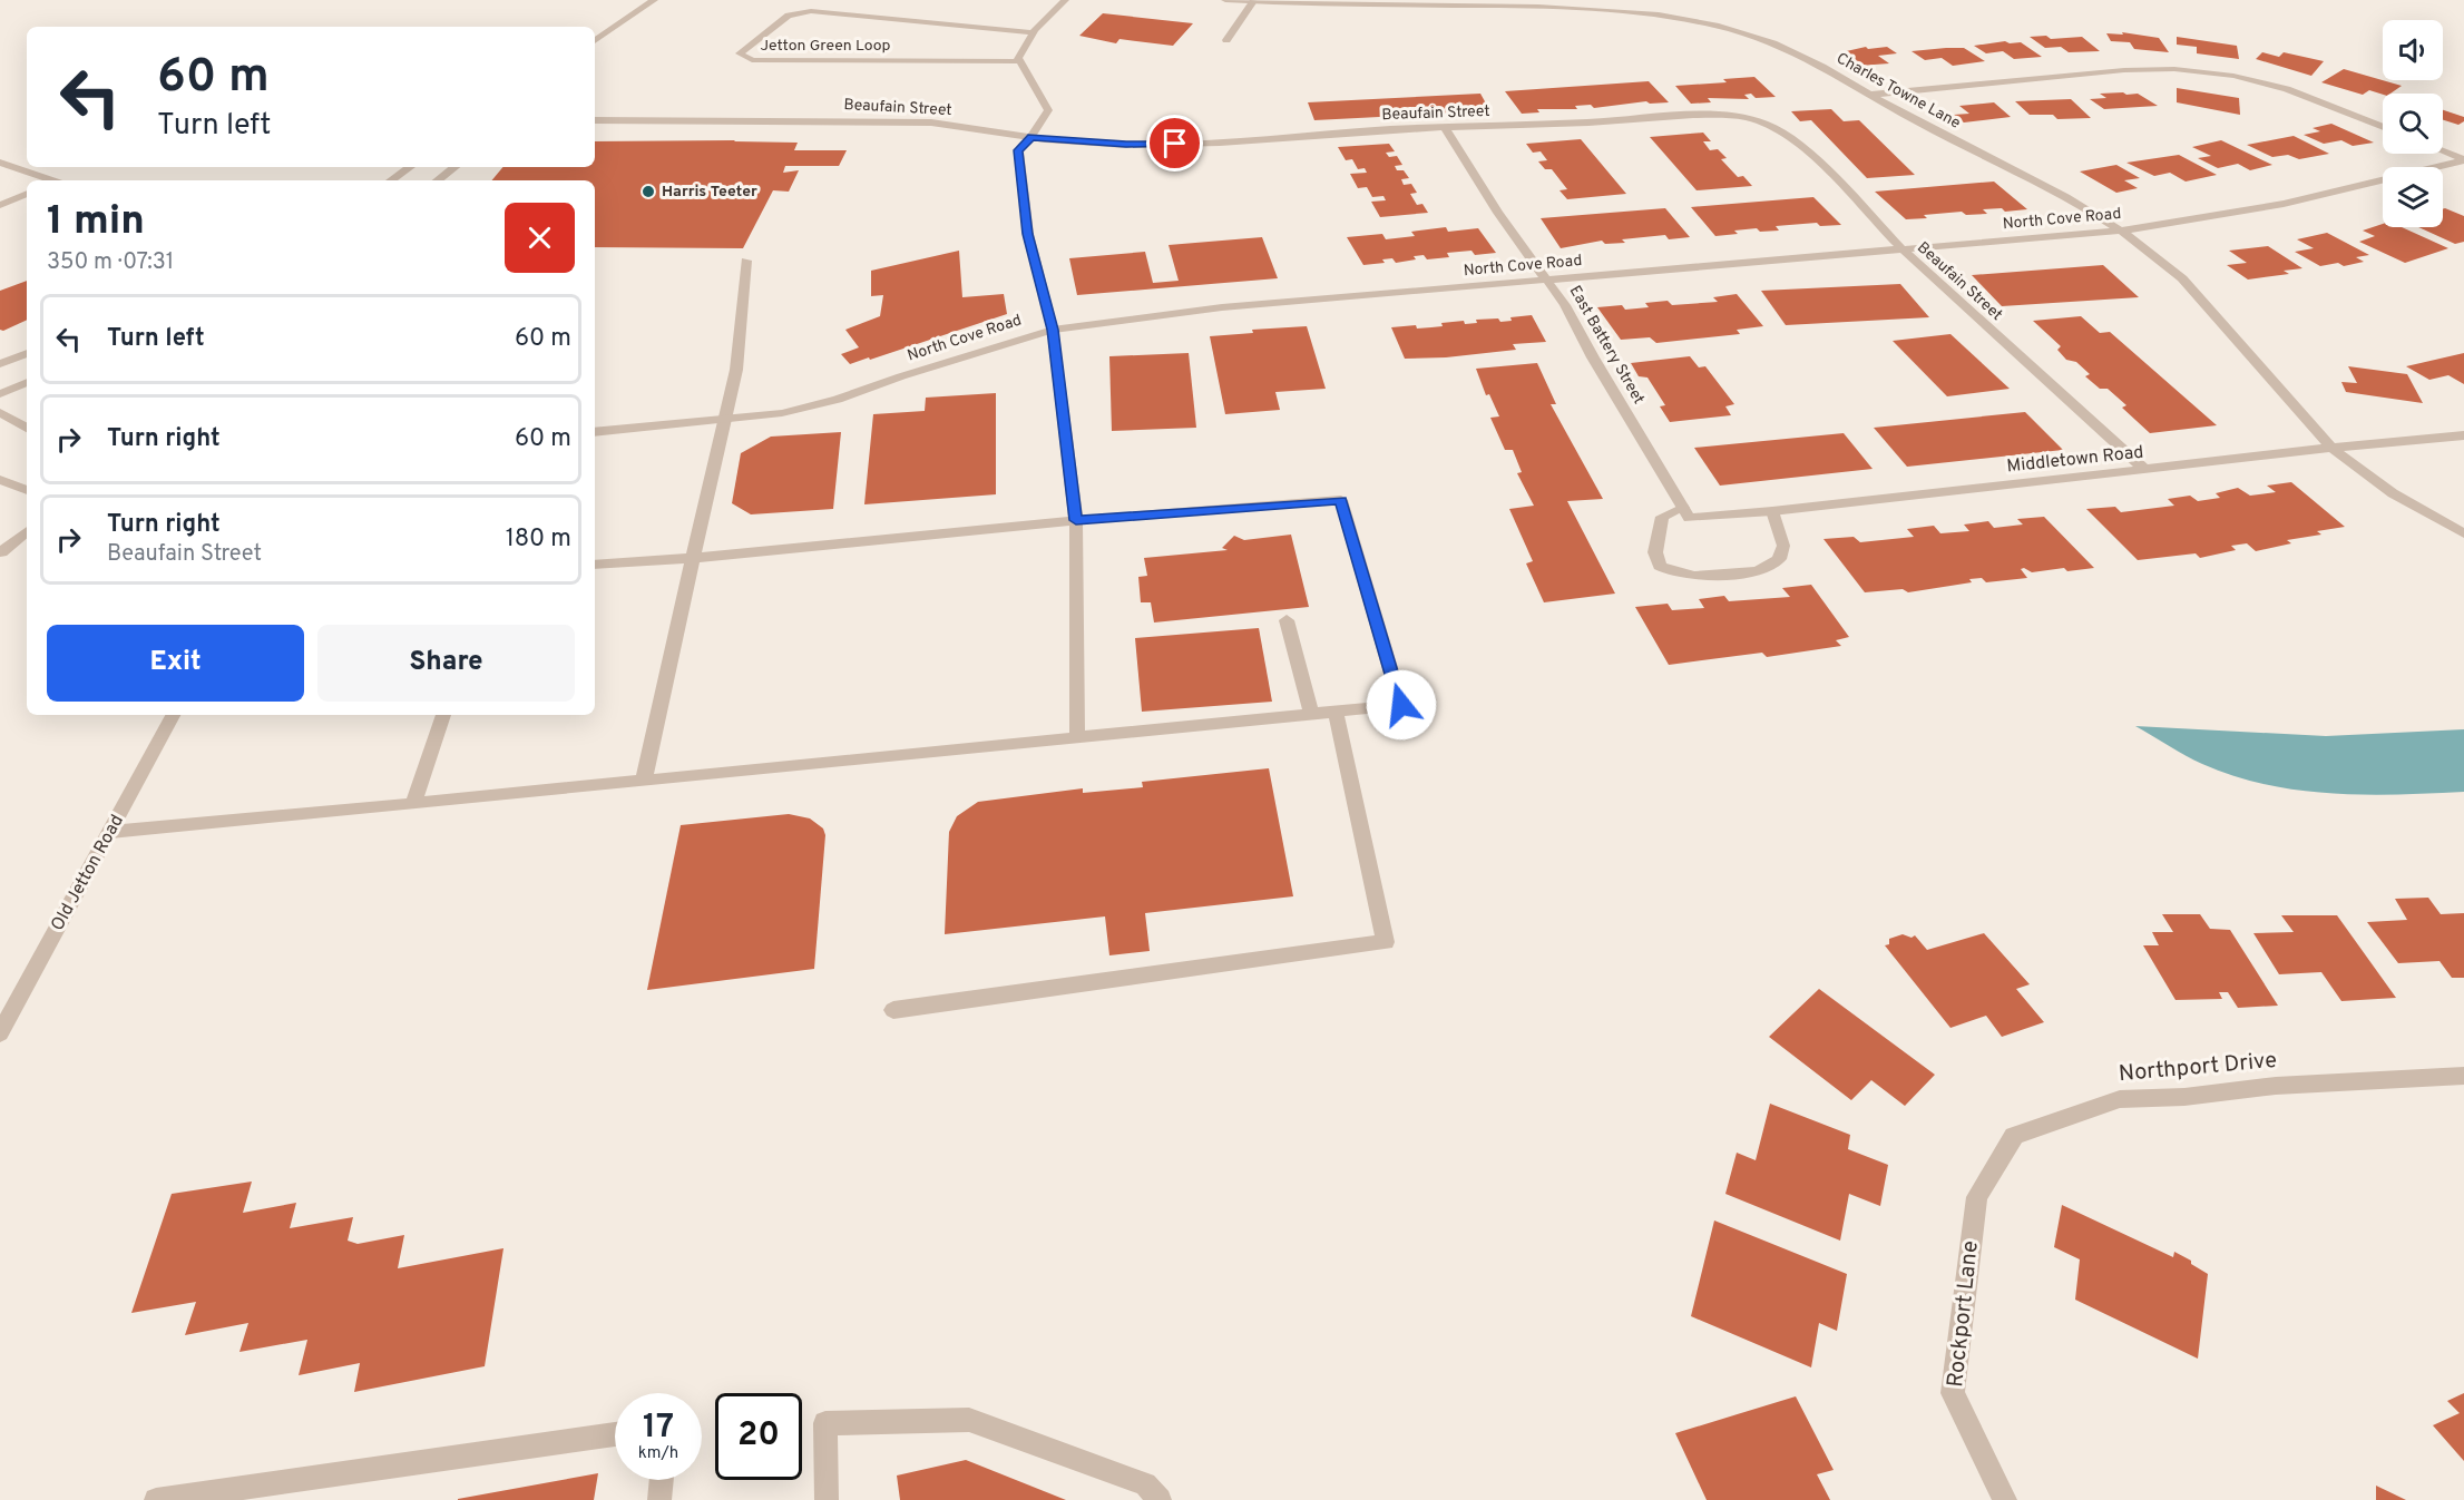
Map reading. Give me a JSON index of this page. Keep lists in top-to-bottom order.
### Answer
{
  "streets": {
    "street": [
      "Jetton Green Loop",
      "Charles Towne Lane",
      "Beaufain Street",
      "North Cove Road",
      "East Battery Street",
      "Middletown Road",
      "Old Jetton Road",
      "Northport Drive",
      "Rockport Lane"
    ]
  },
  "crossings": [
    ["Charles Towne Lane", "North Cove Road"],
    ["Charles Towne Lane", "Middletown Road"],
    ["Beaufain Street", "North Cove Road"],
    ["Beaufain Street", "East Battery Street"],
    ["Beaufain Street", "Middletown Road"],
    ["North Cove Road", "East Battery Street"],
    ["East Battery Street", "Middletown Road"],
    ["Northport Drive", "Rockport Lane"]
  ],
  "places": ["Harris Teeter"],
  "page": {
    "turn": ["60 m", "Turn left"],
    "heading": ["1 min", "350 m · 07:31"],
    "list": [
      {
        "name": "Turn left",
        "value": "60 m"
      },
      {
        "name": "Turn right",
        "value": "60 m"
      },
      {
        "name": "Turn right",
        "note": "Beaufain Street",
        "value": "180 m"
      }
    ],
    "buttons": ["Exit", "Share"],
    "speed": "17 km/h",
    "limit": "20"
  }
}
